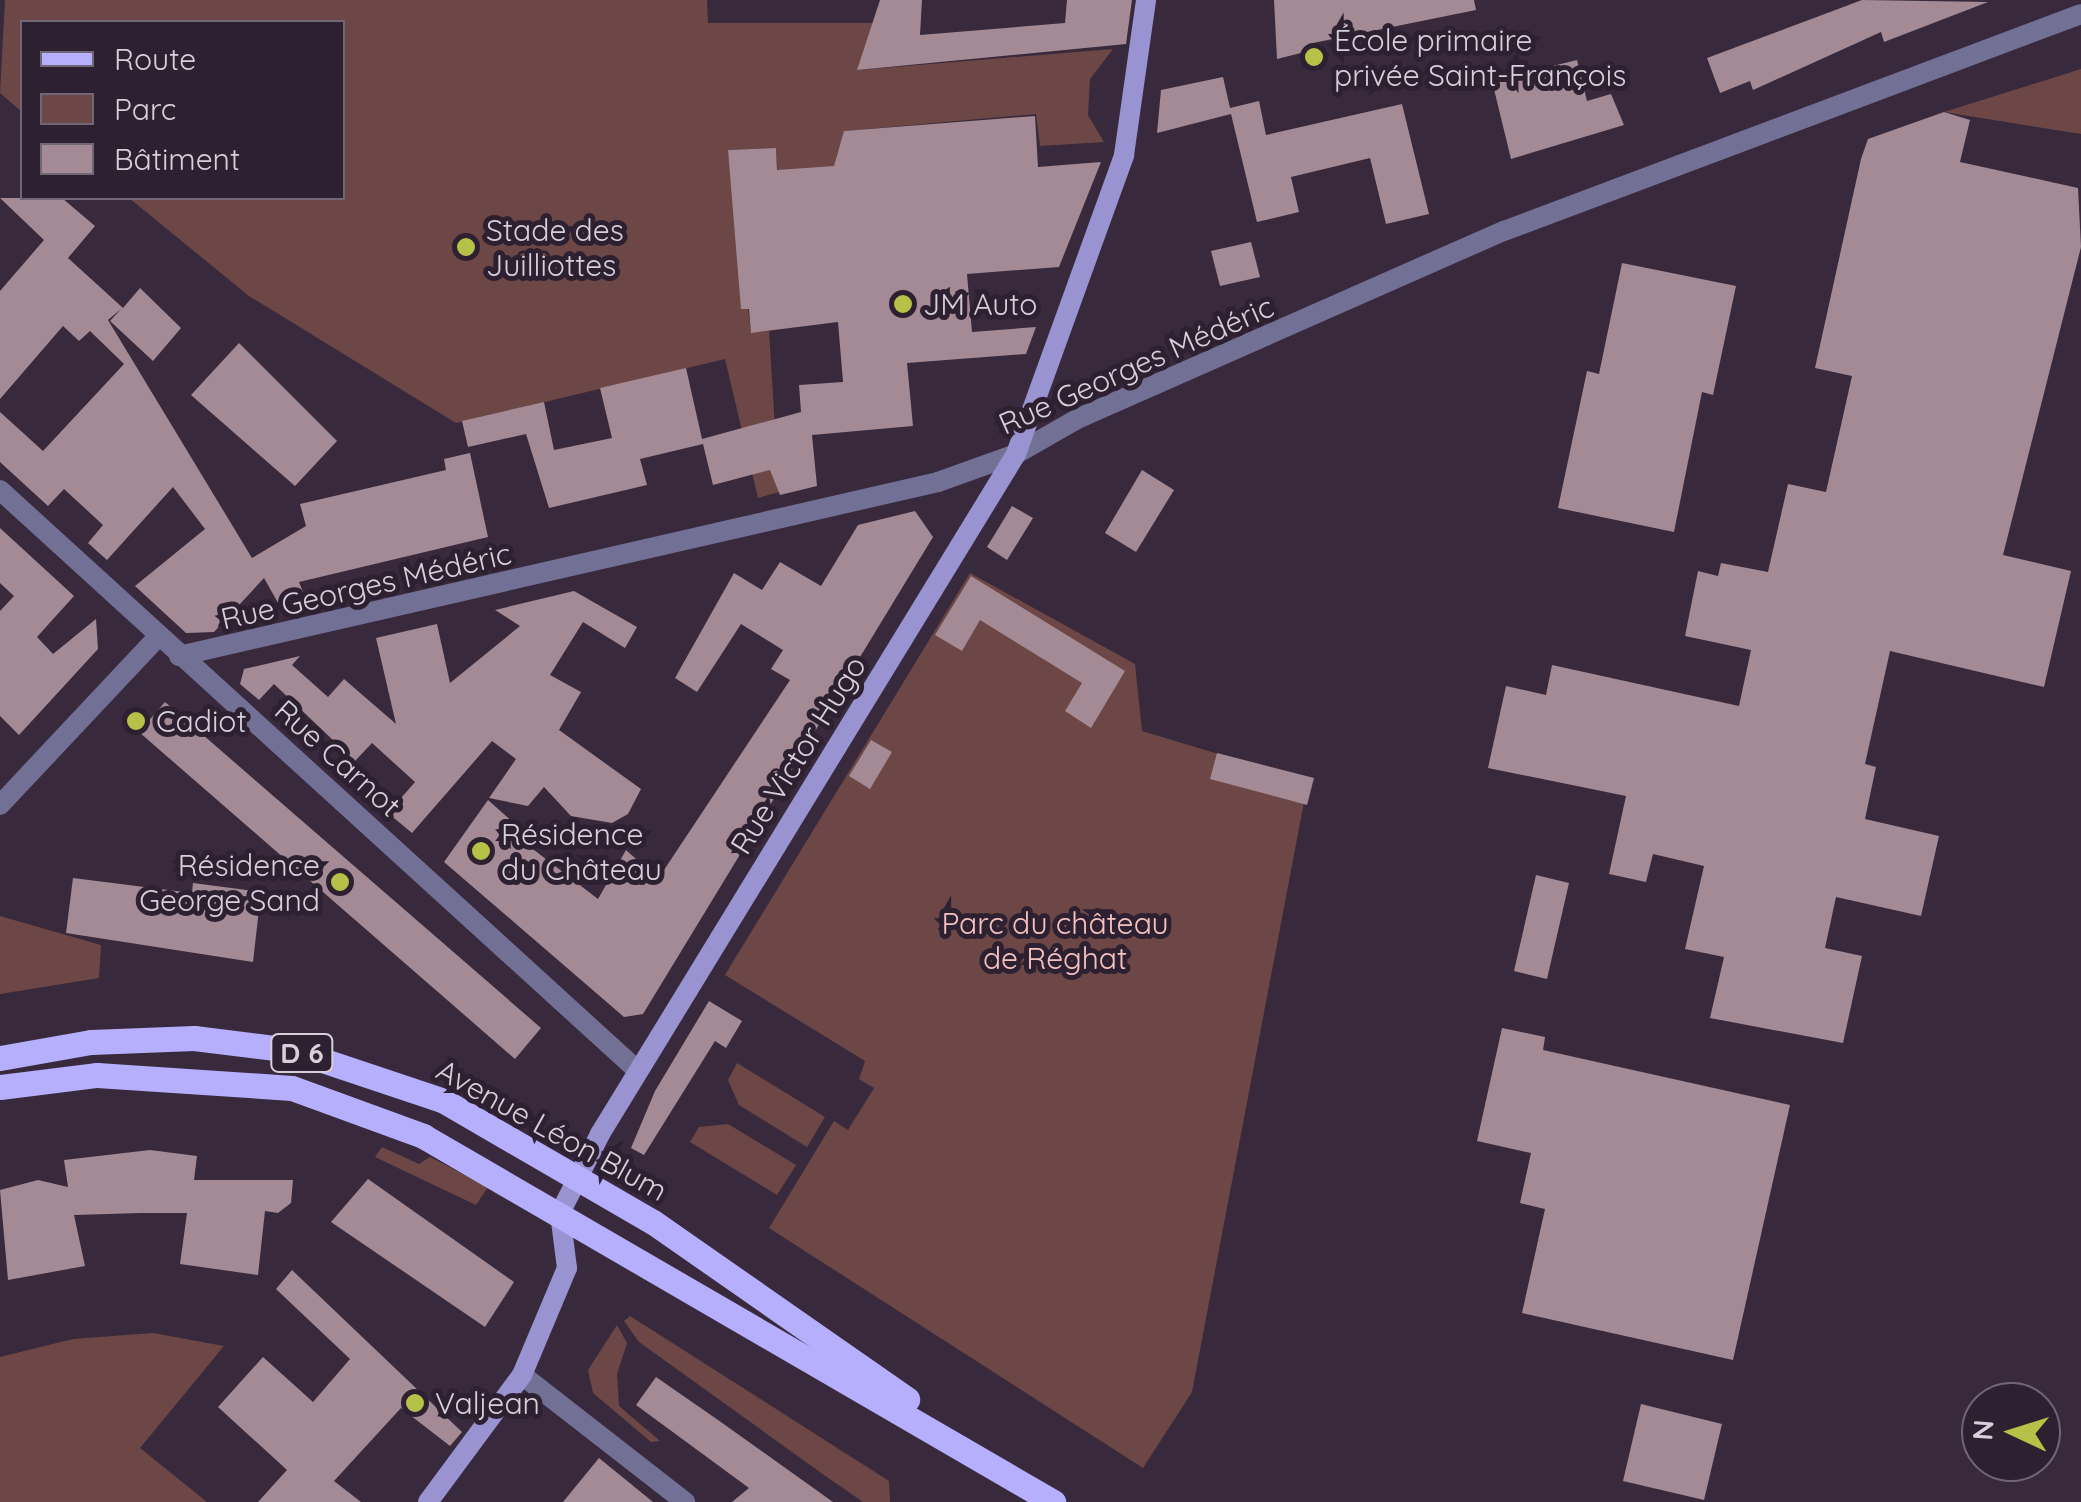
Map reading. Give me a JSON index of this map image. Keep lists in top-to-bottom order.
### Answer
{
  "streets": {
    "main road": ["D 6", "Avenue Léon Blum"],
    "street": ["Rue Georges Médéric", "Rue Victor Hugo", "Rue Carnot"]
  },
  "crossings": [
    ["Rue Georges Médéric", "Rue Victor Hugo"],
    ["Rue Georges Médéric", "Rue Carnot"],
    ["Rue Victor Hugo", "Rue Carnot"],
    ["Rue Victor Hugo", "Avenue Léon Blum"]
  ],
  "parks": ["Parc du château de Réghat"],
  "places": [
    "École primaire privée Saint-François",
    "Stade des Juilliottes",
    "JM Auto",
    "Cadiot",
    "Résidence du Château",
    "Résidence George Sand",
    "Valjean"
  ],
  "legend": ["Route", "Parc", "Bâtiment"],
  "north": "left"
}
